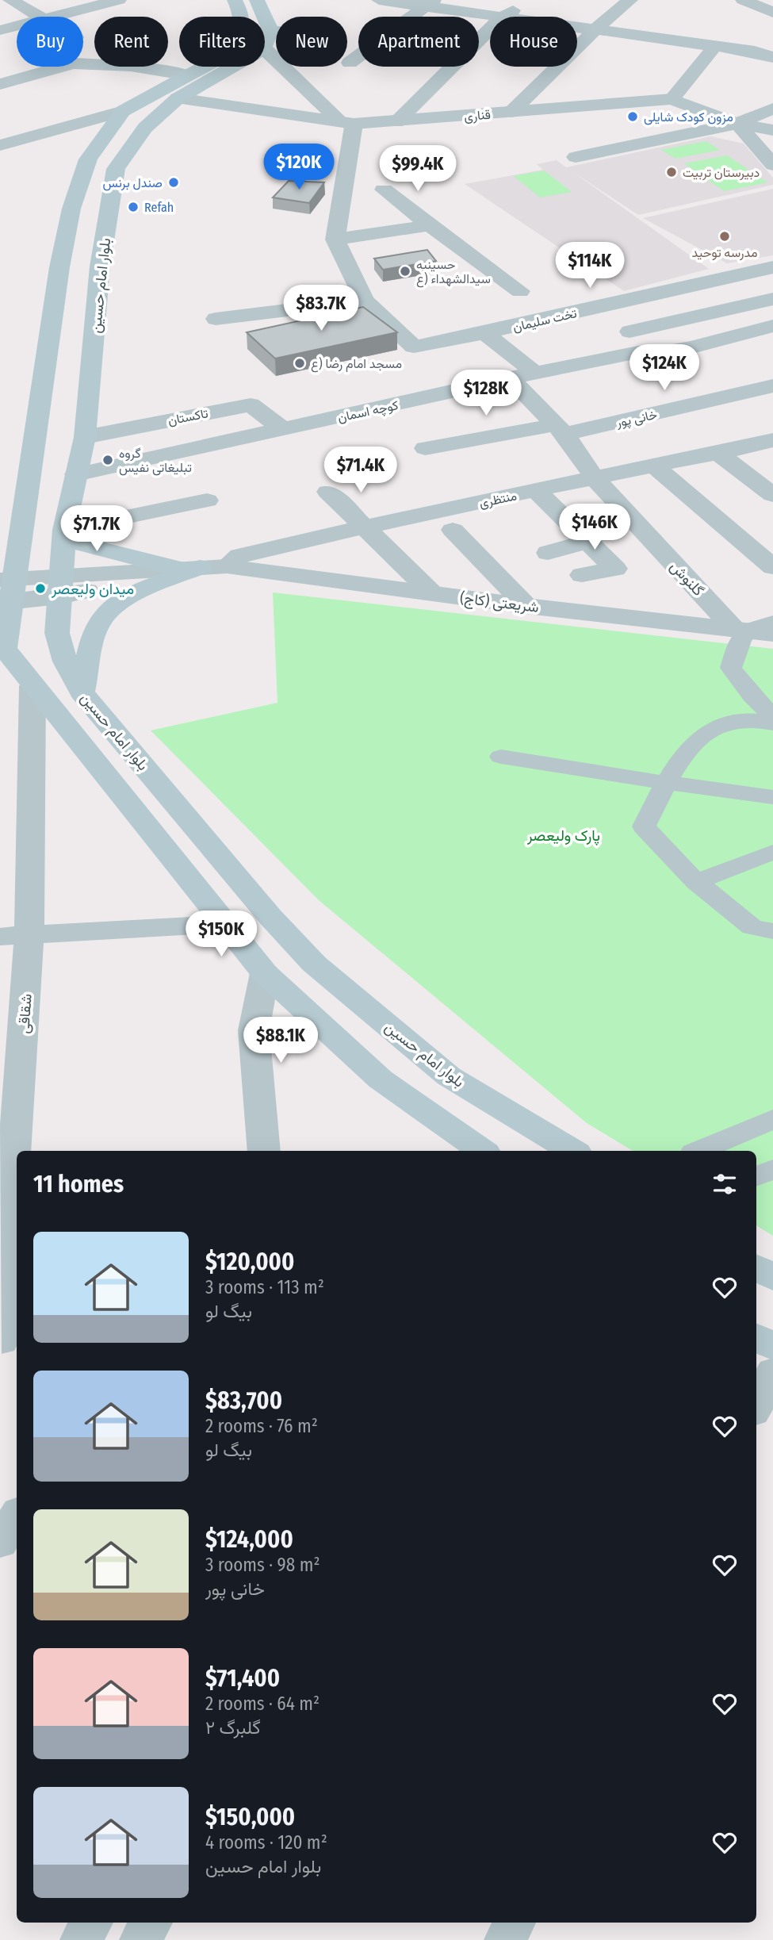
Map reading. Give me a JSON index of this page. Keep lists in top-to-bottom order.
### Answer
{
  "streets": {
    "main road": ["بلوار امام حسین"],
    "street": [
      "قناری",
      "تخت سلیمان",
      "کوچه اسمان",
      "تاکستان",
      "خانی پور",
      "منتظری",
      "گلنوش",
      "شریعتی (کاج)",
      "شقاقی"
    ]
  },
  "crossings": [
    ["قناری", "بلوار امام حسین"],
    ["بلوار امام حسین", "کوچه اسمان"],
    ["بلوار امام حسین", "تاکستان"],
    ["بلوار امام حسین", "شریعتی (کاج)"],
    ["کوچه اسمان", "تاکستان"],
    ["کوچه اسمان", "گلنوش"],
    ["خانی پور", "گلنوش"],
    ["منتظری", "گلنوش"],
    ["منتظری", "شریعتی (کاج)"],
    ["گلنوش", "شریعتی (کاج)"]
  ],
  "parks": ["پارک ولیعصر"],
  "places": [
    "مزون کودک شایلی",
    "دبیرستان تربیت",
    "صندل برنس",
    "Refah",
    "مدرسه توحید",
    "حسینیه سیدالشهداء (ع",
    "مسجد امام رضا (ع",
    "گروه تبلیغاتی نفیس",
    "میدان ولیعصر"
  ],
  "page": {
    "chip": [
      "Buy",
      "Rent",
      "Filters",
      "New",
      "Apartment",
      "House"
    ],
    "price": [
      "$120K",
      "$99.4K",
      "$114K",
      "$83.7K",
      "$124K",
      "$128K",
      "$71.4K",
      "$146K",
      "$71.7K",
      "$150K",
      "$88.1K"
    ],
    "heading": "11 homes",
    "list": [
      {
        "name": "$120,000",
        "note": "3 rooms · 113 m² · بیگ لو"
      },
      {
        "name": "$83,700",
        "note": "2 rooms · 76 m² · بیگ لو"
      },
      {
        "name": "$124,000",
        "note": "3 rooms · 98 m² · خانی پور"
      },
      {
        "name": "$71,400",
        "note": "2 rooms · 64 m² · گلبرگ ۲"
      },
      {
        "name": "$150,000",
        "note": "4 rooms · 120 m² · بلوار امام حسین"
      }
    ]
  }
}
